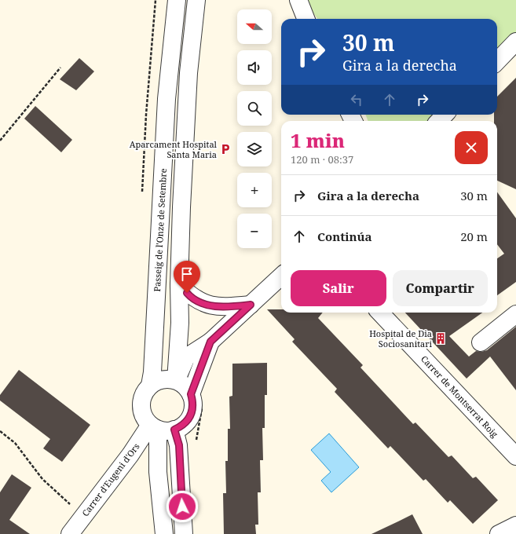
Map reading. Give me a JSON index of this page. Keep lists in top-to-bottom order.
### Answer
{
  "streets": {
    "street": ["Passeig de l'Onze de Setembre", "Carrer de Montserrat Roig", "Carrer d'Eugeni d'Ors"]
  },
  "crossings": [
    ["Passeig de l'Onze de Setembre", "Carrer d'Eugeni d'Ors"]
  ],
  "places": {
    "parking": ["Aparcament Hospital Santa Maria"],
    "building": ["Hospital de Dia Sociosanitari"]
  },
  "north": "left",
  "page": {
    "map_buttons": ["+", "−"],
    "turn": ["30 m", "Gira a la derecha"],
    "heading": ["1 min", "120 m · 08:37"],
    "list": [
      {
        "name": "Gira a la derecha",
        "value": "30 m"
      },
      {
        "name": "Continúa",
        "value": "20 m"
      }
    ],
    "buttons": ["Salir", "Compartir"]
  }
}
